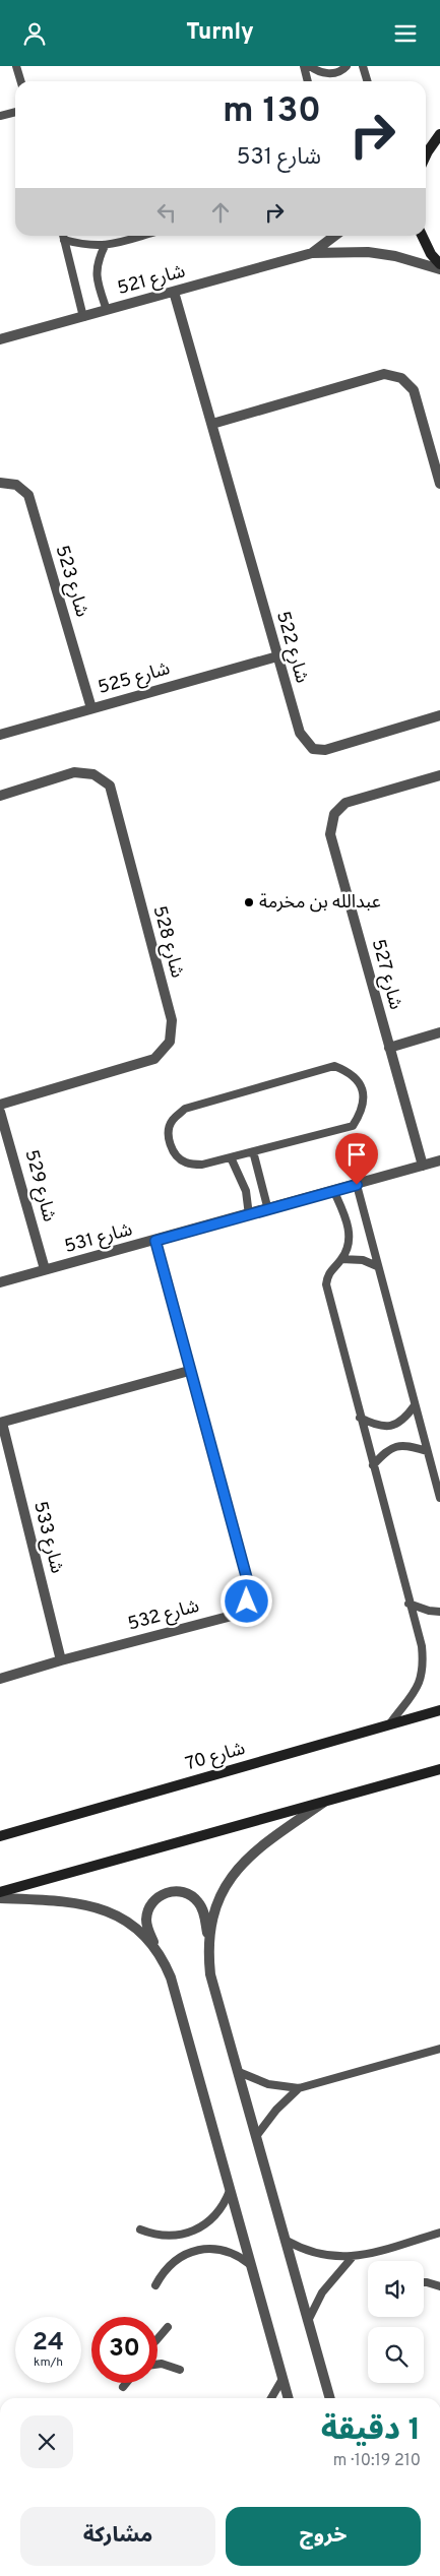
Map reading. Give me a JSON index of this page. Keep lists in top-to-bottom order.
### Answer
{
  "streets": {
    "main road": ["شارع 70"],
    "street": [
      "شارع 521",
      "شارع 523",
      "شارع 522",
      "شارع 525",
      "شارع 528",
      "شارع 527",
      "شارع 529",
      "شارع 531",
      "شارع 533",
      "شارع 532"
    ]
  },
  "crossings": [
    ["شارع 521", "شارع 522"],
    ["شارع 523", "شارع 525"],
    ["شارع 522", "شارع 525"],
    ["شارع 527", "شارع 531"],
    ["شارع 529", "شارع 531"],
    ["شارع 531", "شارع 532"],
    ["شارع 533", "شارع 532"]
  ],
  "places": ["عبدالله بن مخرمة"],
  "page": {
    "header": "Turnly",
    "turn": ["130 m", "شارع 531"],
    "speed": "24 km/h",
    "limit": "30",
    "heading": ["1 دقيقة", "210 m · 10:19"],
    "buttons": ["خروج", "مشاركة"]
  }
}
